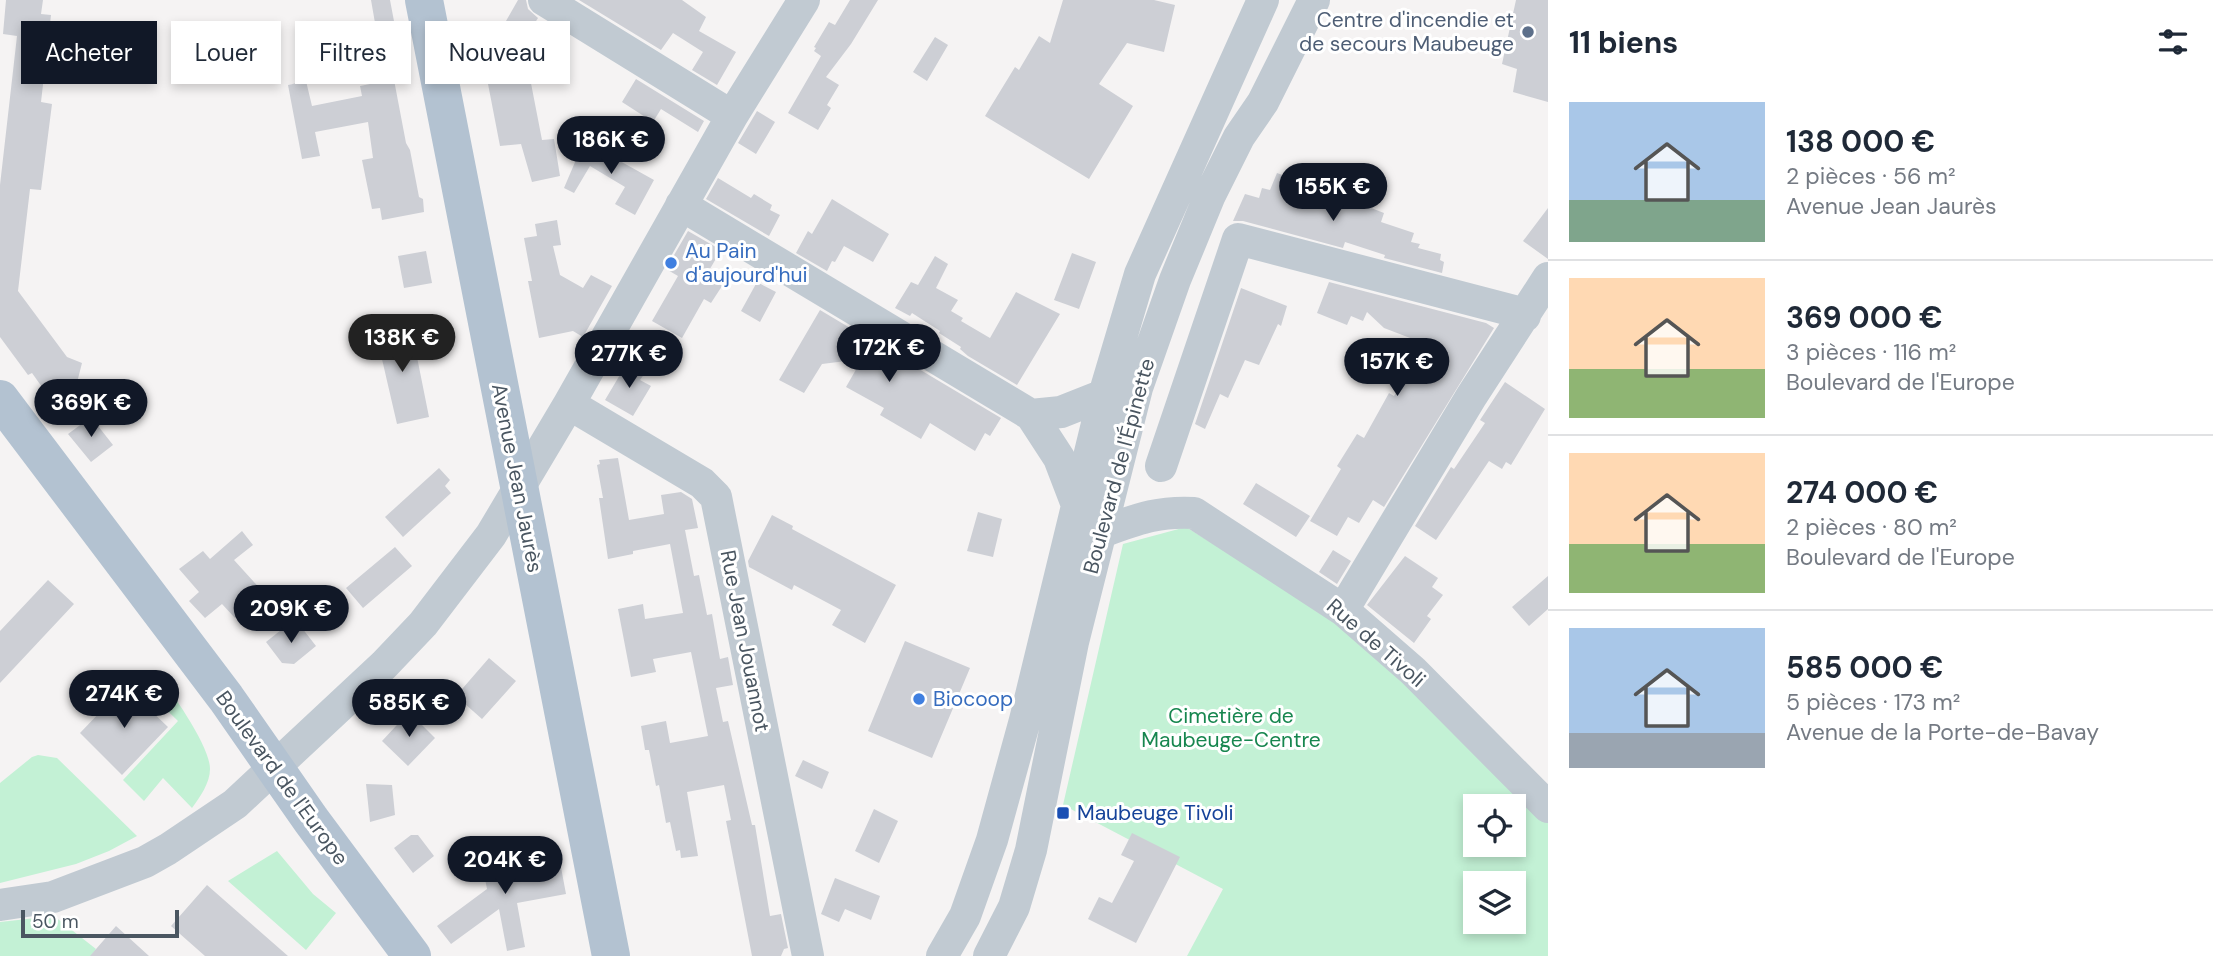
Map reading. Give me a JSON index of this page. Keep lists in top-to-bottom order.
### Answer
{
  "streets": {
    "main road": ["Avenue Jean Jaurès", "Boulevard de l'Europe"],
    "street": ["Boulevard de l'Épinette", "Rue Jean Jouannot", "Rue de Tivoli"]
  },
  "crossings": [
    ["Boulevard de l'Épinette", "Rue de Tivoli"]
  ],
  "parks": ["Cimetière de Maubeuge-Centre"],
  "places": {
    "other": ["Centre d'incendie et de secours Maubeuge", "Au Pain d'aujourd'hui", "Biocoop"],
    "transit": ["Maubeuge Tivoli"]
  },
  "scale_bar": "50 m",
  "page": {
    "heading": "11 biens",
    "chip": [
      "Acheter",
      "Louer",
      "Filtres",
      "Nouveau"
    ],
    "list": [
      {
        "name": "138 000 €",
        "note": "2 pièces · 56 m² · Avenue Jean Jaurès"
      },
      {
        "name": "369 000 €",
        "note": "3 pièces · 116 m² · Boulevard de l'Europe"
      },
      {
        "name": "274 000 €",
        "note": "2 pièces · 80 m² · Boulevard de l'Europe"
      },
      {
        "name": "585 000 €",
        "note": "5 pièces · 173 m² · Avenue de la Porte-de-Bavay"
      }
    ],
    "price": [
      "186K €",
      "155K €",
      "138K €",
      "172K €",
      "277K €",
      "157K €",
      "369K €",
      "209K €",
      "274K €",
      "585K €",
      "204K €"
    ],
    "scale": "50 m"
  }
}
